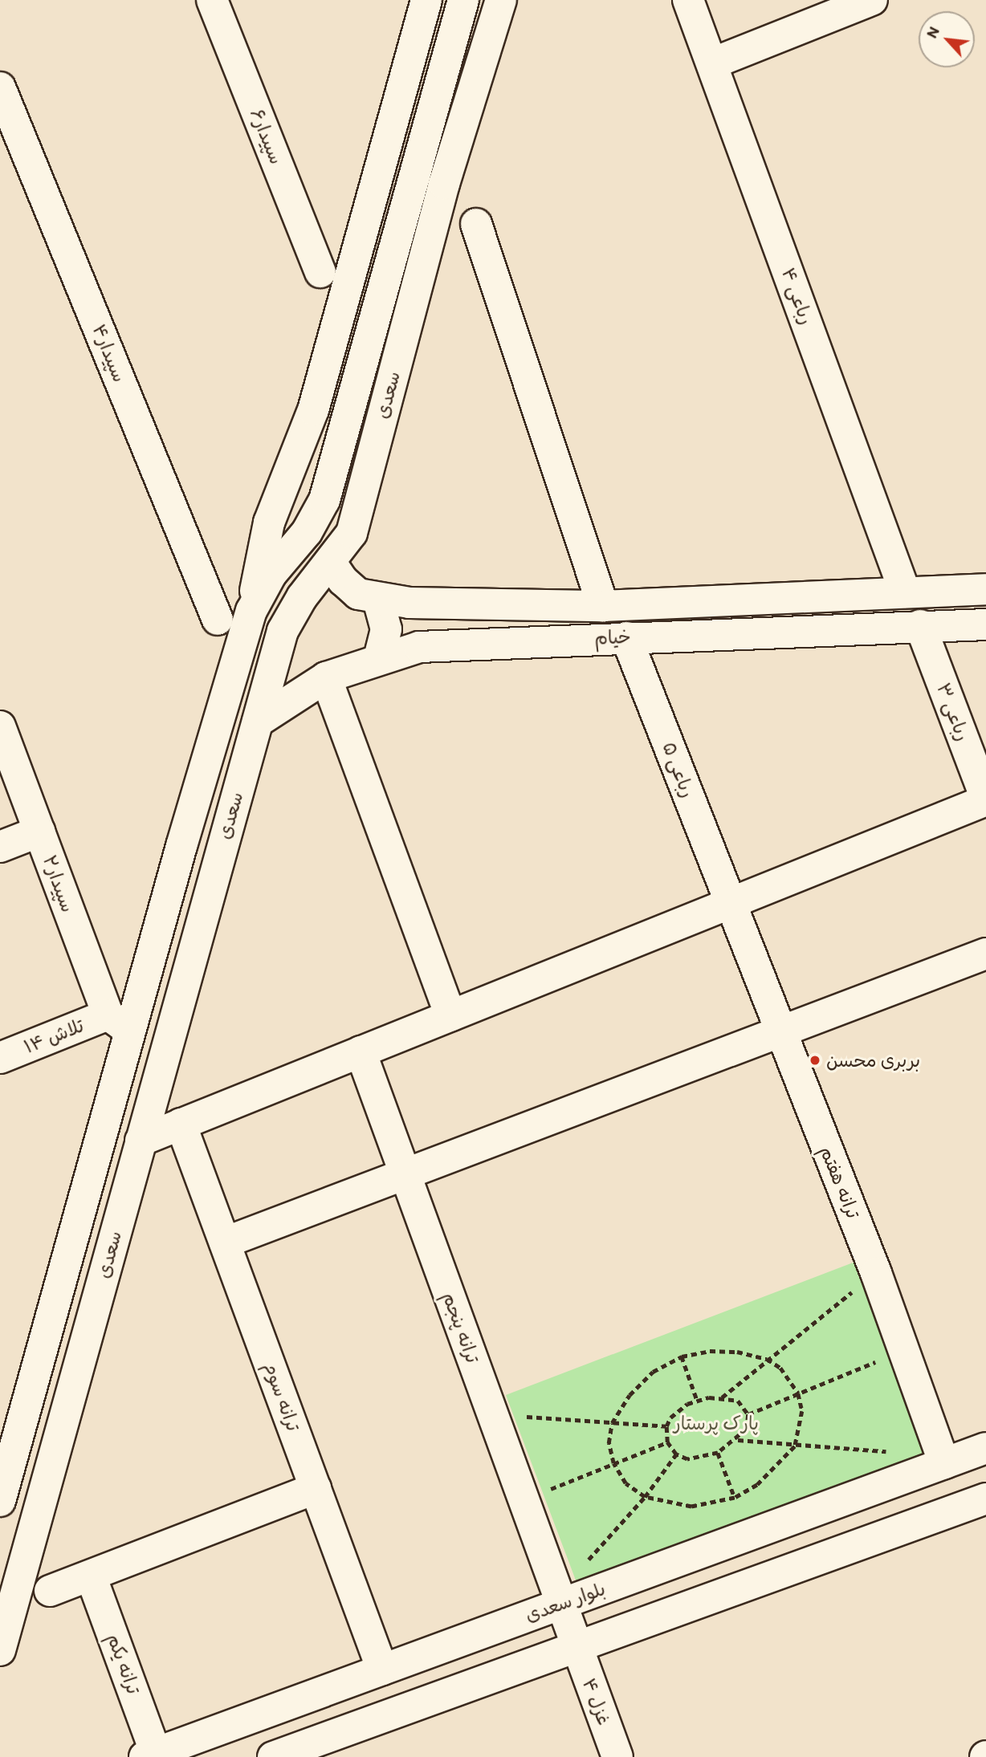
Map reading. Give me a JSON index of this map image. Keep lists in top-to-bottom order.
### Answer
{
  "streets": {
    "street": [
      "سپیدار۶",
      "رباعی ۴",
      "سپیدار۴",
      "سعدی",
      "خیام",
      "رباعی ۳",
      "رباعی ۵",
      "سپیدار۲",
      "تلاش ۱۴",
      "ترانه هفتم",
      "ترانه پنجم",
      "ترانه سوم",
      "بلوار سعدی",
      "ترانه یکم",
      "غزل ۴"
    ]
  },
  "crossings": [
    ["رباعی ۴", "خیام"],
    ["سعدی", "خیام"],
    ["سعدی", "سپیدار۲"],
    ["سعدی", "تلاش ۱۴"],
    ["خیام", "رباعی ۳"],
    ["خیام", "رباعی ۵"],
    ["رباعی ۵", "ترانه هفتم"],
    ["سپیدار۲", "تلاش ۱۴"],
    ["ترانه هفتم", "بلوار سعدی"],
    ["ترانه پنجم", "بلوار سعدی"],
    ["ترانه پنجم", "غزل ۴"],
    ["ترانه سوم", "بلوار سعدی"],
    ["بلوار سعدی", "ترانه یکم"],
    ["بلوار سعدی", "غزل ۴"]
  ],
  "parks": ["پارک پرستار"],
  "places": ["بربری محسن"],
  "north": "top left"
}
